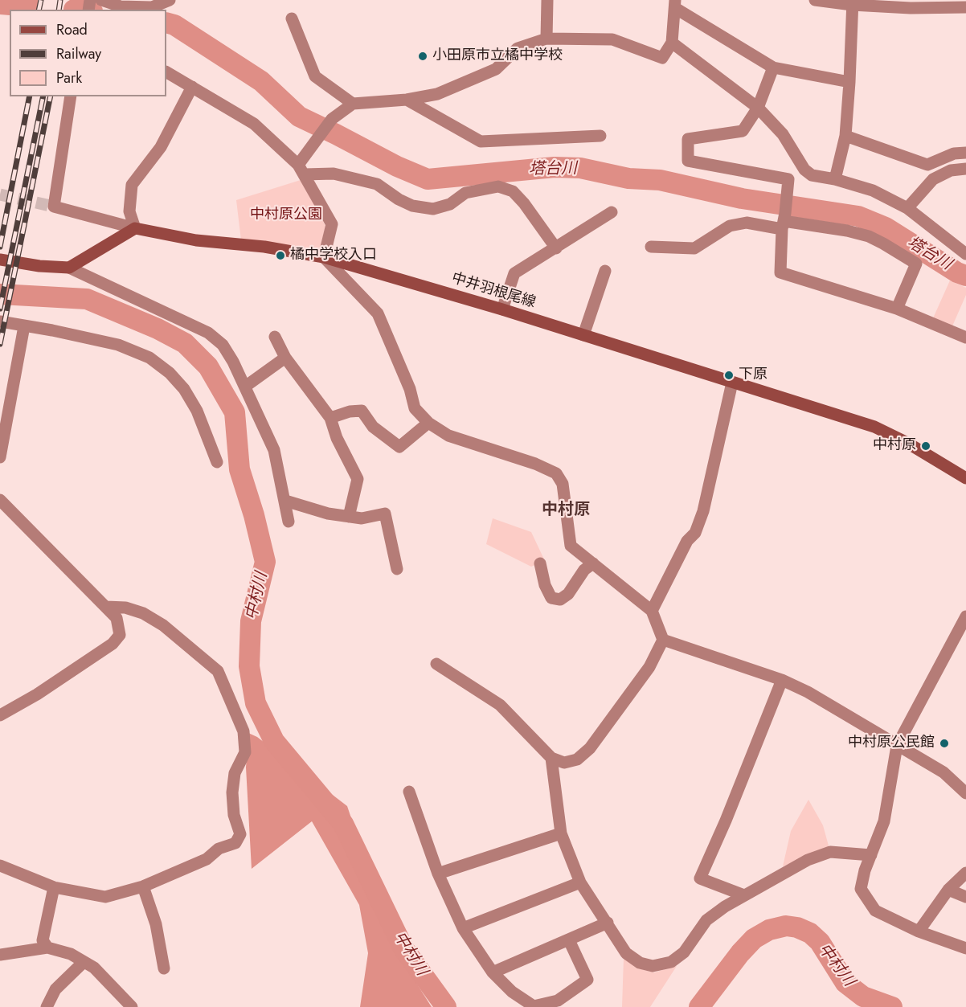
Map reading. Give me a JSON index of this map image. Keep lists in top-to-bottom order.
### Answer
{
  "streets": {
    "main road": ["中井羽根尾線"]
  },
  "districts": ["中村原"],
  "water": ["塔台川", "中村川"],
  "parks": ["中村原公園"],
  "places": [
    "小田原市立橘中学校",
    "橘中学校入口",
    "下原",
    "中村原",
    "中村原公民館"
  ],
  "legend": ["Road", "Railway", "Park"]
}
